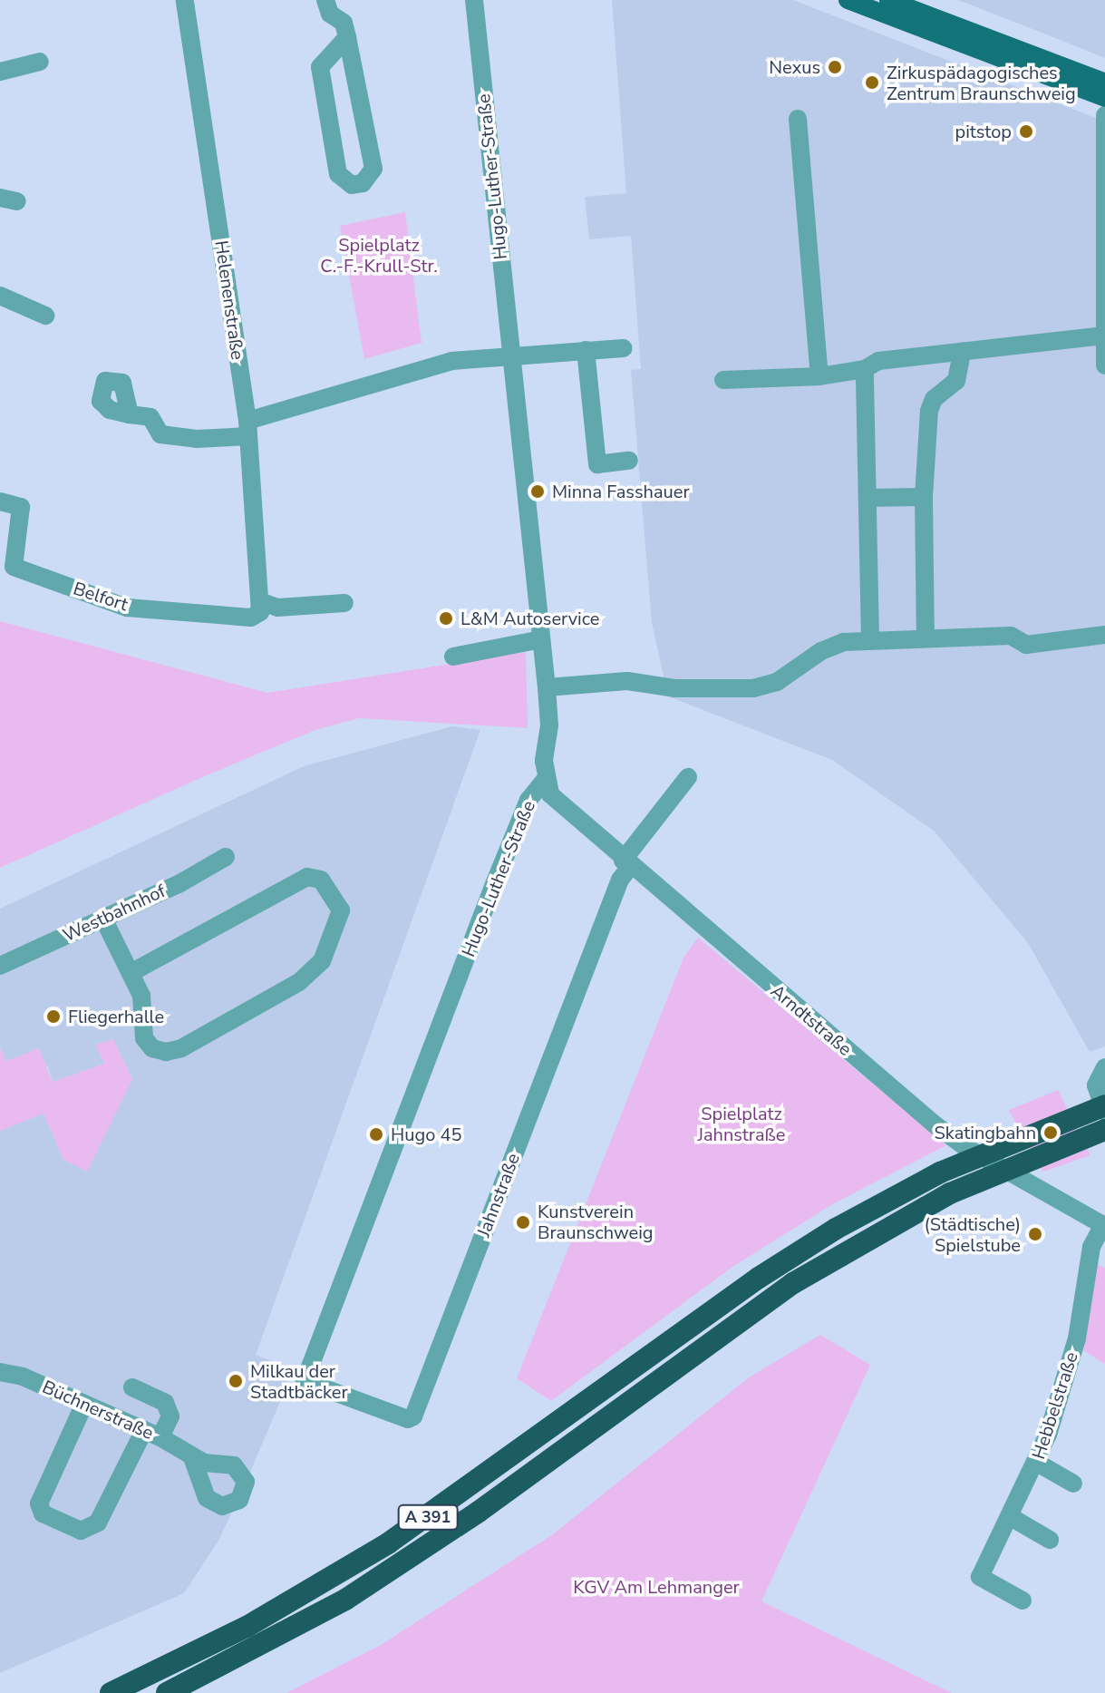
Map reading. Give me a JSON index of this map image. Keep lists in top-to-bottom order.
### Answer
{
  "streets": {
    "highway": ["A 391"],
    "street": [
      "Hugo-Luther-Straße",
      "Helenenstraße",
      "Belfort",
      "Westbahnhof",
      "Arndtstraße",
      "Jahnstraße",
      "Hebbelstraße",
      "Büchnerstraße"
    ]
  },
  "crossings": [
    ["Hugo-Luther-Straße", "Arndtstraße"],
    ["Hugo-Luther-Straße", "Jahnstraße"],
    ["Helenenstraße", "Belfort"],
    ["Arndtstraße", "Jahnstraße"],
    ["Arndtstraße", "Hebbelstraße"]
  ],
  "parks": ["Spielplatz C.-F.-Krull-Str.", "Spielplatz Jahnstraße", "KGV Am Lehmanger"],
  "places": [
    "Nexus",
    "Zirkuspädagogisches Zentrum Braunschweig",
    "pitstop",
    "Minna Fasshauer",
    "L&M Autoservice",
    "Fliegerhalle",
    "Skatingbahn",
    "Hugo 45",
    "Kunstverein Braunschweig",
    "(Städtische) Spielstube",
    "Milkau der Stadtbäcker"
  ]
}
